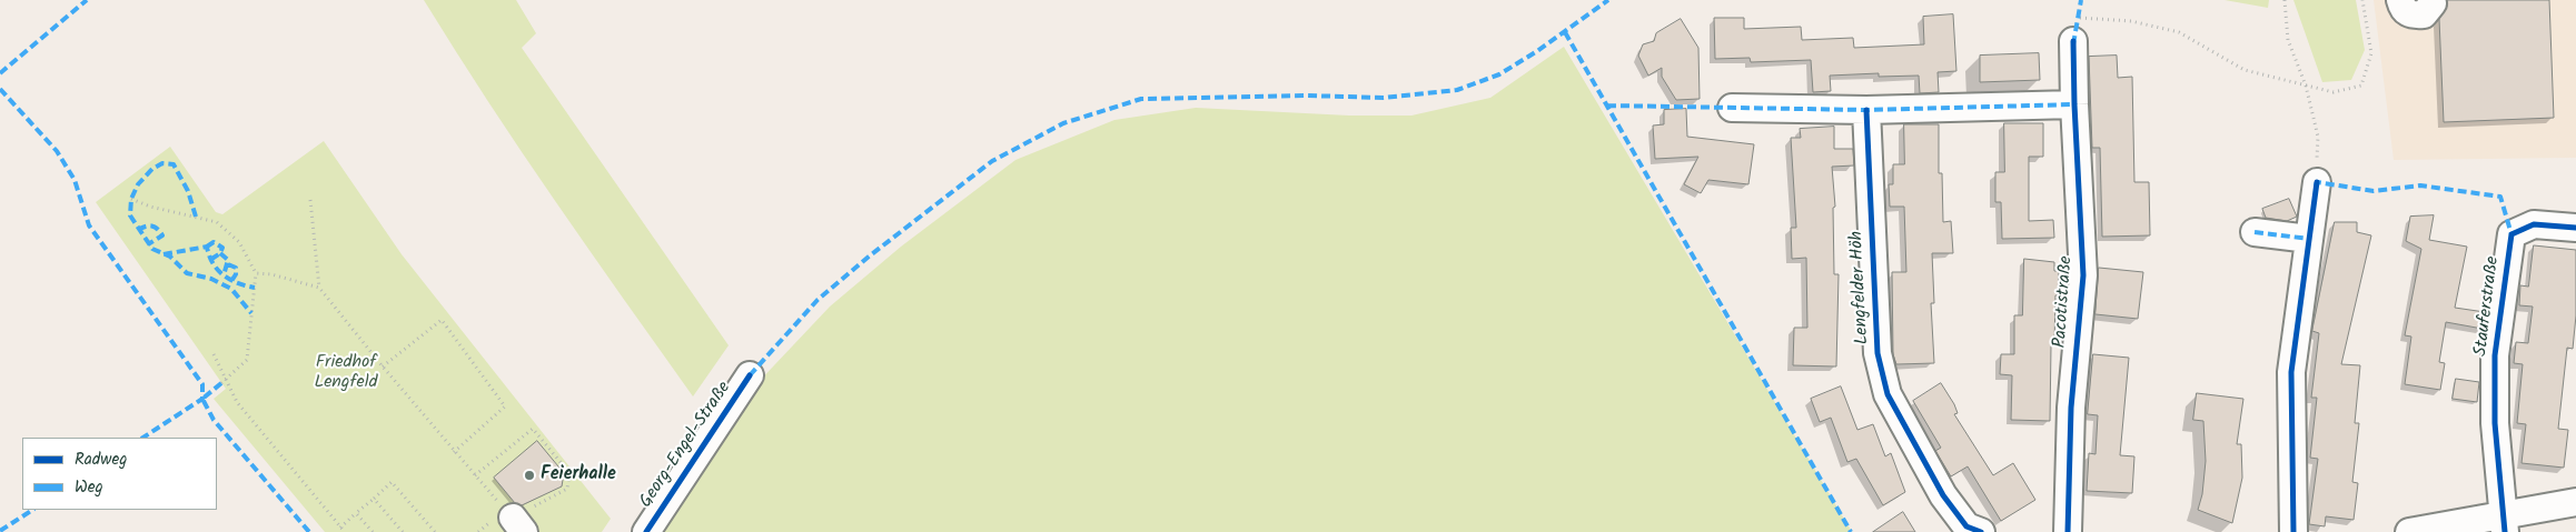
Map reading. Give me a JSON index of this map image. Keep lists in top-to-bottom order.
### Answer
{
  "streets": {
    "street": [
      "Lengfelder Höh",
      "Pacotistraße",
      "Stauferstraße",
      "Georg-Engel-Straße"
    ]
  },
  "parks": ["Friedhof Lengfeld"],
  "places": ["Feierhalle"],
  "legend": ["Radweg", "Weg"]
}
